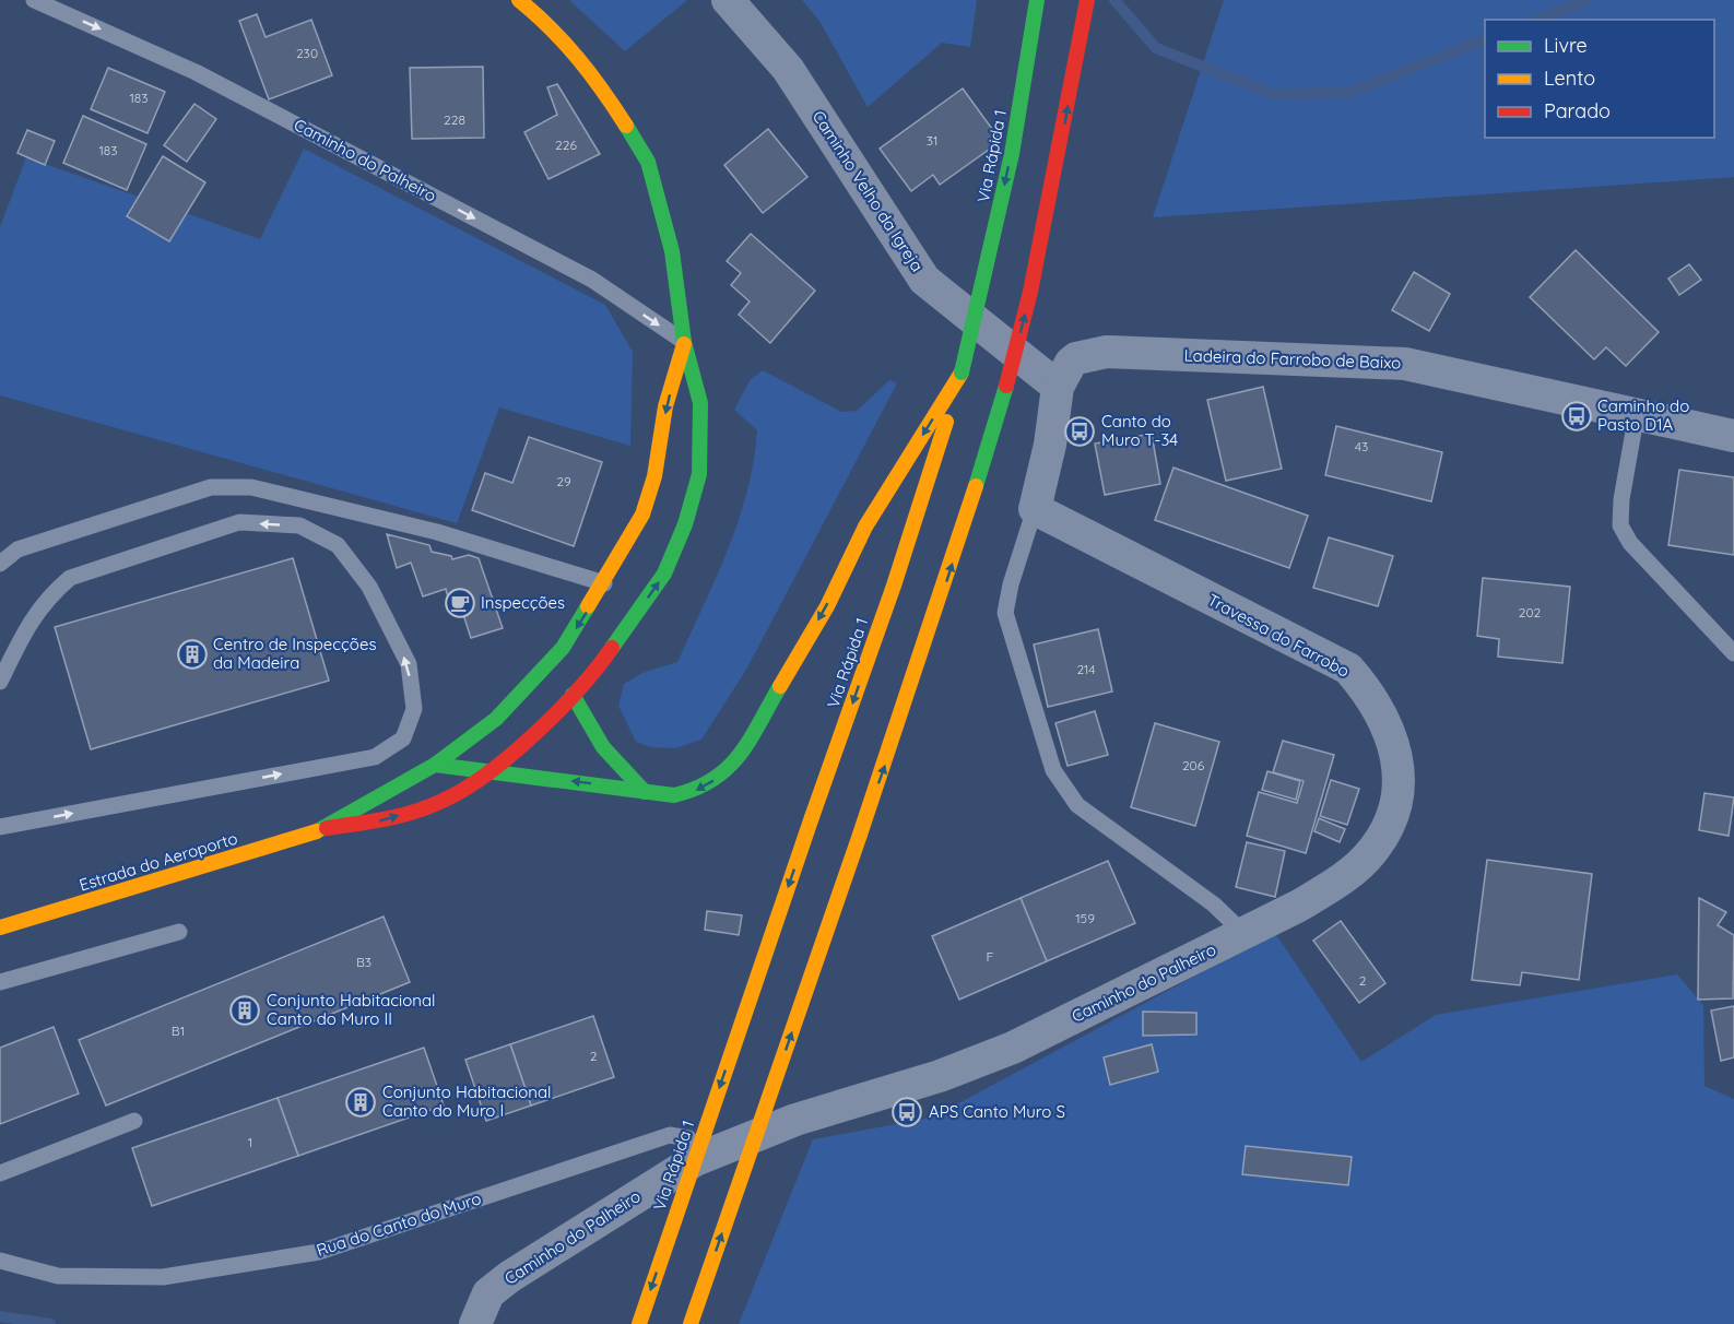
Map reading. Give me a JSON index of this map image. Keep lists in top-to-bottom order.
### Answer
{
  "streets": {
    "main road": ["Via Rápida 1", "Estrada do Aeroporto"],
    "street": [
      "Caminho do Palheiro",
      "Caminho Velho da Igreja",
      "Ladeira do Farrobo de Baixo",
      "Travessa do Farrobo"
    ],
    "lane": ["Rua do Canto do Muro"]
  },
  "crossings": [
    ["Caminho do Palheiro", "Travessa do Farrobo"],
    ["Caminho do Palheiro", "Estrada do Aeroporto"],
    ["Caminho do Palheiro", "Rua do Canto do Muro"],
    ["Caminho Velho da Igreja", "Ladeira do Farrobo de Baixo"]
  ],
  "one_way": ["Caminho do Palheiro"],
  "places": {
    "bus stop": ["Caminho do Pasto D1A", "Canto do Muro T-34", "APS Canto Muro S"],
    "cafe": ["Inspecções"],
    "building": ["Centro de Inspecções da Madeira", "Conjunto Habitacional Canto do Muro II", "Conjunto Habitacional Canto do Muro I"]
  },
  "house_numbers": [
    "230",
    "183",
    "228",
    "31",
    "226",
    "183",
    "43",
    "29",
    "202",
    "214",
    "206",
    "159",
    "F",
    "B3",
    "2",
    "B1",
    "2",
    "1"
  ],
  "legend": ["Livre", "Lento", "Parado"]
}
